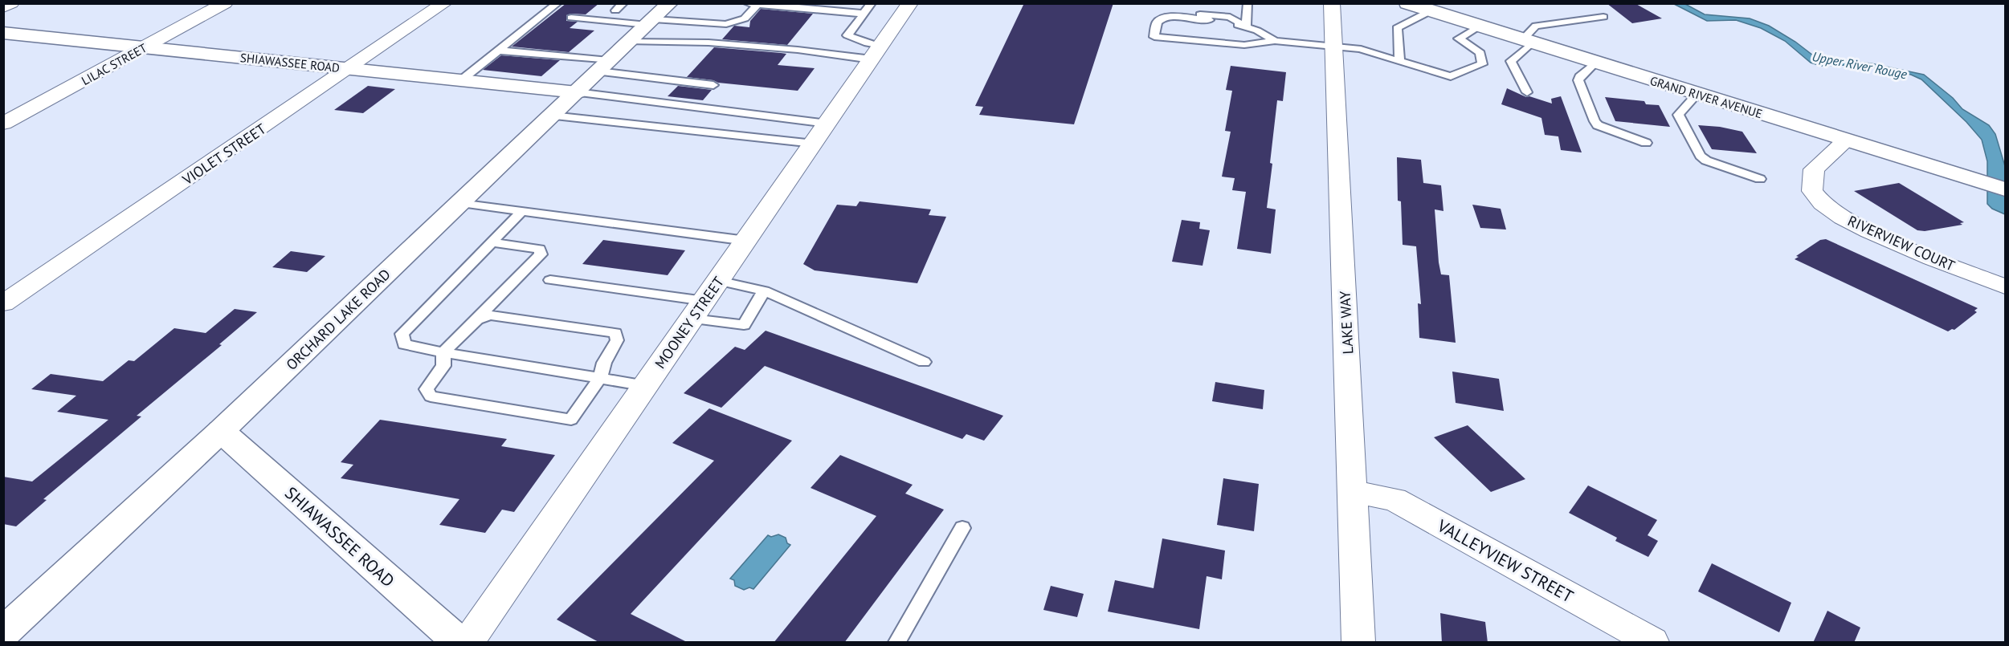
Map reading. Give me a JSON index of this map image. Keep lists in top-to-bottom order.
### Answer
{
  "streets": {
    "main road": ["SHIAWASSEE ROAD", "GRAND RIVER AVENUE", "ORCHARD LAKE ROAD"],
    "street": [
      "LILAC STREET",
      "VIOLET STREET",
      "RIVERVIEW COURT",
      "MOONEY STREET",
      "LAKE WAY",
      "VALLEYVIEW STREET"
    ]
  },
  "crossings": [
    ["SHIAWASSEE ROAD", "LILAC STREET"],
    ["SHIAWASSEE ROAD", "VIOLET STREET"],
    ["SHIAWASSEE ROAD", "ORCHARD LAKE ROAD"],
    ["GRAND RIVER AVENUE", "RIVERVIEW COURT"],
    ["LAKE WAY", "VALLEYVIEW STREET"]
  ],
  "water": ["Upper River Rouge"]
}
